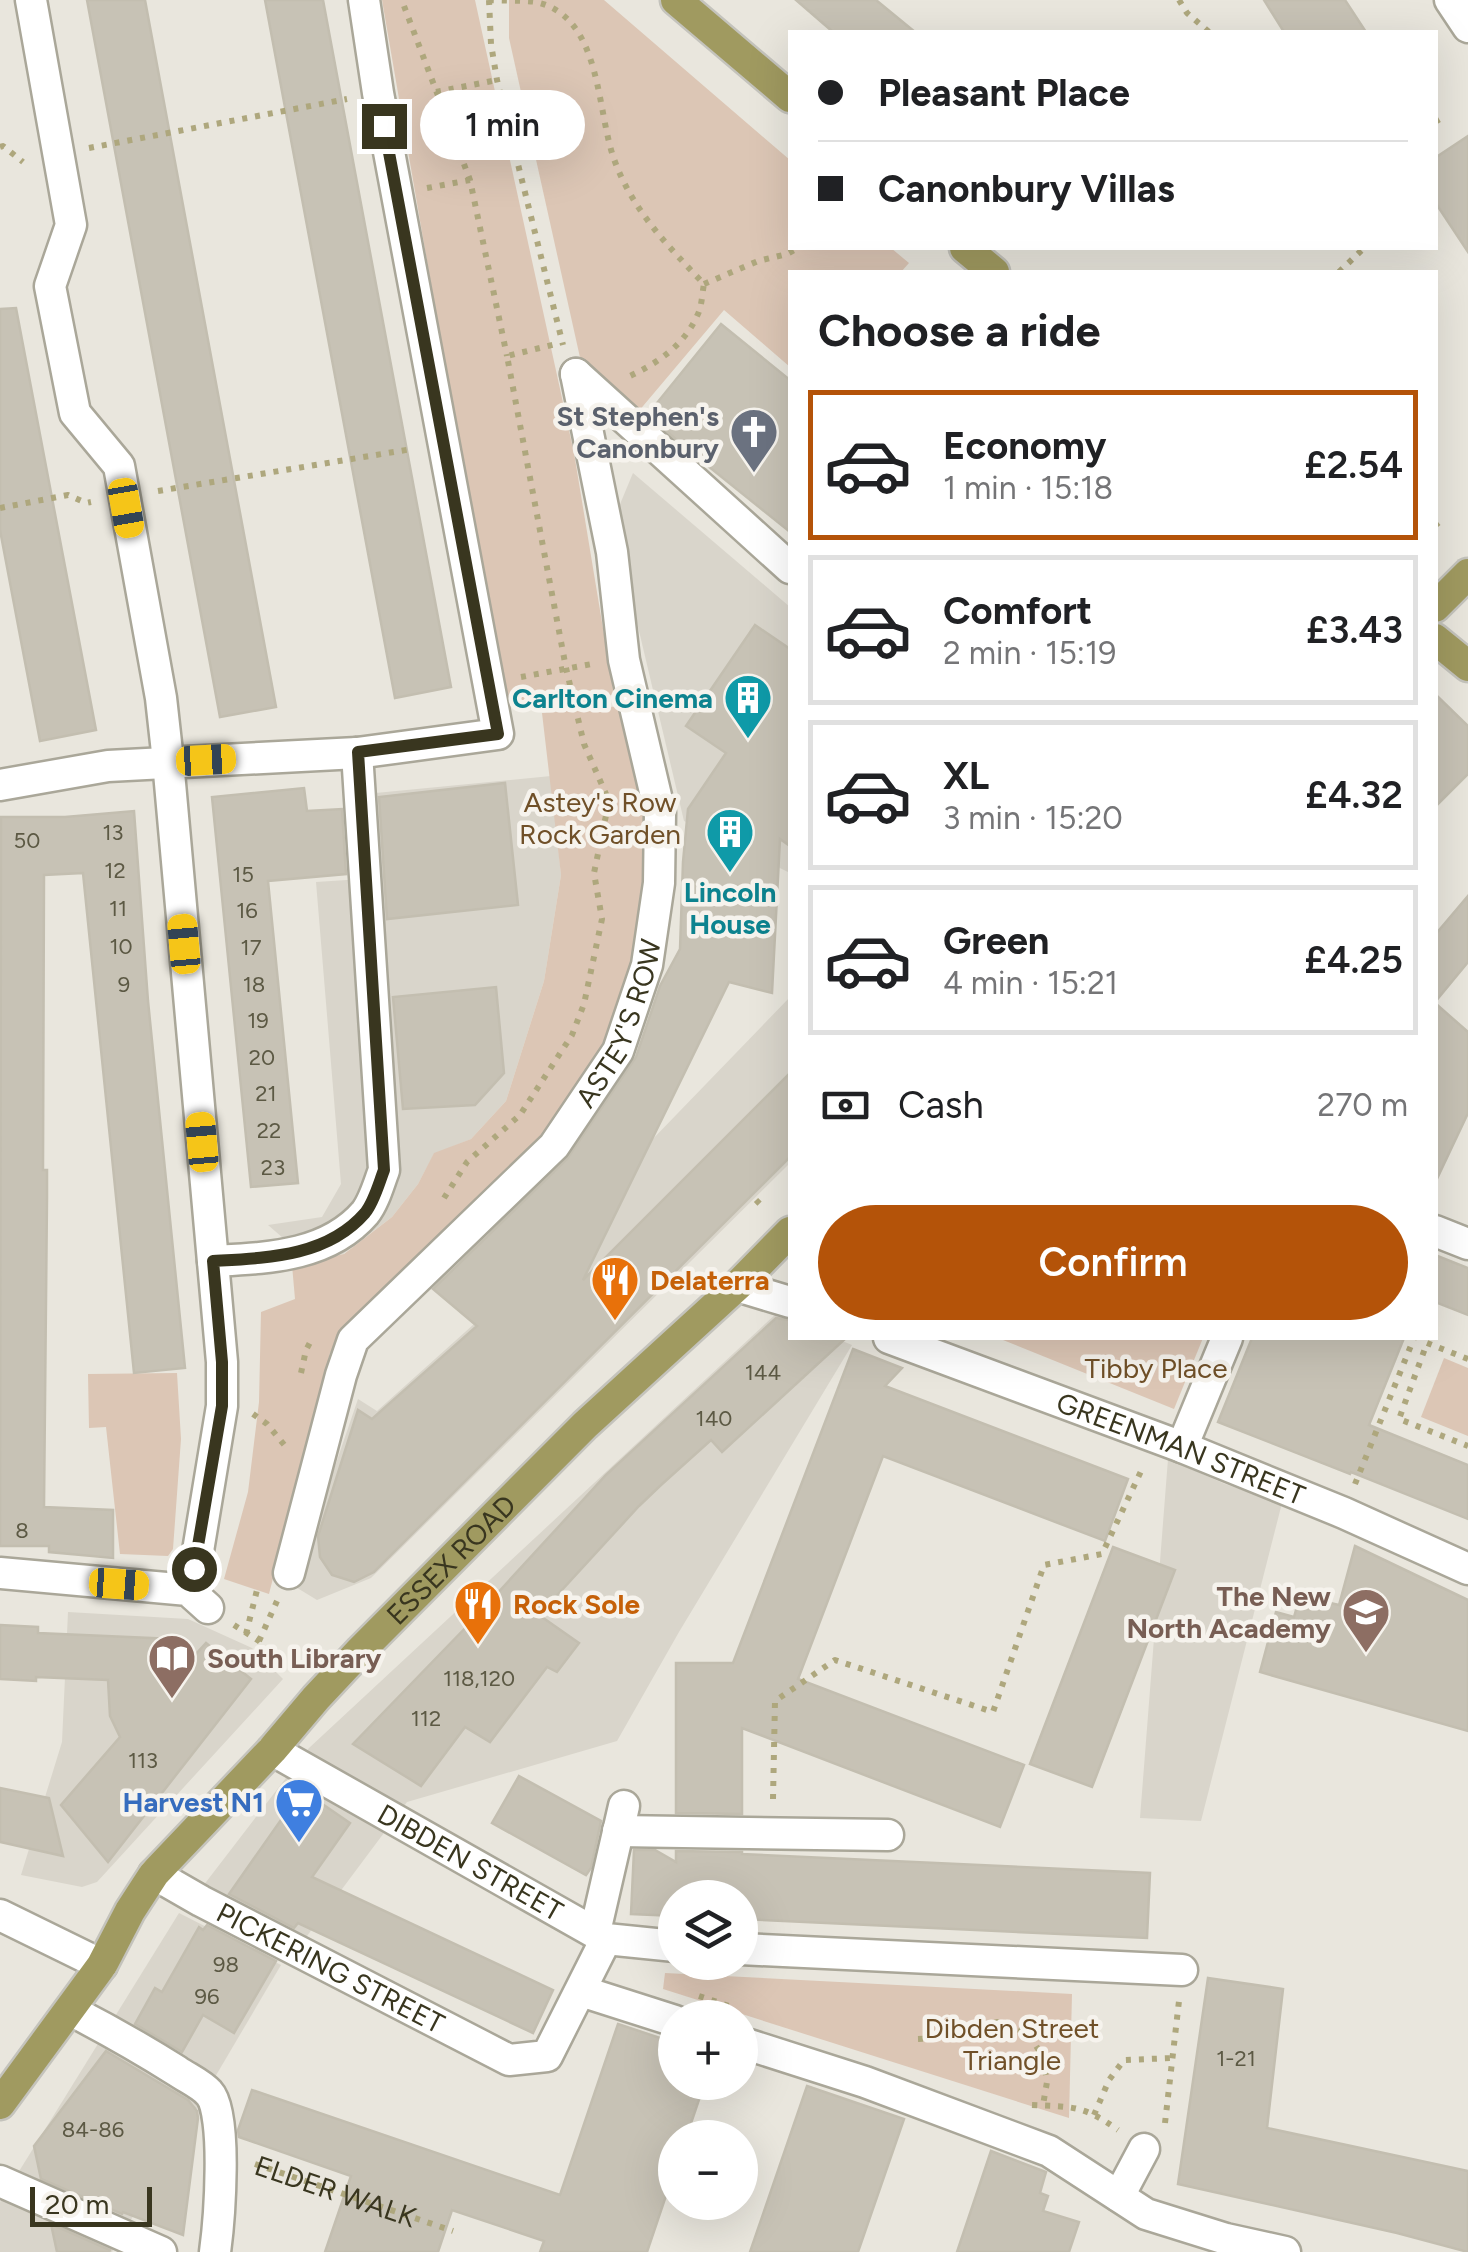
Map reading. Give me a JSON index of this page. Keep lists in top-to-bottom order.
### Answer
{
  "streets": {
    "main road": ["ESSEX ROAD"],
    "street": [
      "ASTEY'S ROW",
      "GREENMAN STREET",
      "DIBDEN STREET",
      "PICKERING STREET",
      "ELDER WALK"
    ]
  },
  "crossings": [
    ["ESSEX ROAD", "DIBDEN STREET"],
    ["ESSEX ROAD", "PICKERING STREET"],
    ["ESSEX ROAD", "ELDER WALK"]
  ],
  "parks": ["Astey's Row Rock Garden", "Tibby Place", "Dibden Street Triangle"],
  "places": {
    "church": ["St Stephen's Canonbury"],
    "building": ["Carlton Cinema", "Lincoln House"],
    "restaurant": ["Delaterra", "Rock Sole"],
    "school or university": ["The New North Academy"],
    "library": ["South Library"],
    "supermarket": ["Harvest N1"]
  },
  "house_numbers": [
    "13",
    "50",
    "12",
    "15",
    "11",
    "16",
    "10",
    "17",
    "9",
    "18",
    "19",
    "20",
    "21",
    "22",
    "23",
    "144",
    "140",
    "8",
    "118,120",
    "112",
    "113",
    "98",
    "96",
    "1-21",
    "84-86"
  ],
  "scale_bar": "20 m",
  "page": {
    "banner": ["Pleasant Place", "Canonbury Villas"],
    "bubble": "1 min",
    "heading": "Choose a ride",
    "list": [
      {
        "name": "Economy",
        "note": "1 min · 15:18",
        "value": "£2.54"
      },
      {
        "name": "Comfort",
        "note": "2 min · 15:19",
        "value": "£3.43"
      },
      {
        "name": "XL",
        "note": "3 min · 15:20",
        "value": "£4.32"
      },
      {
        "name": "Green",
        "note": "4 min · 15:21",
        "value": "£4.25"
      }
    ],
    "pay": ["Cash", "270 m"],
    "buttons": "Confirm",
    "map_buttons": ["+", "−"],
    "scale": "20 m"
  }
}
